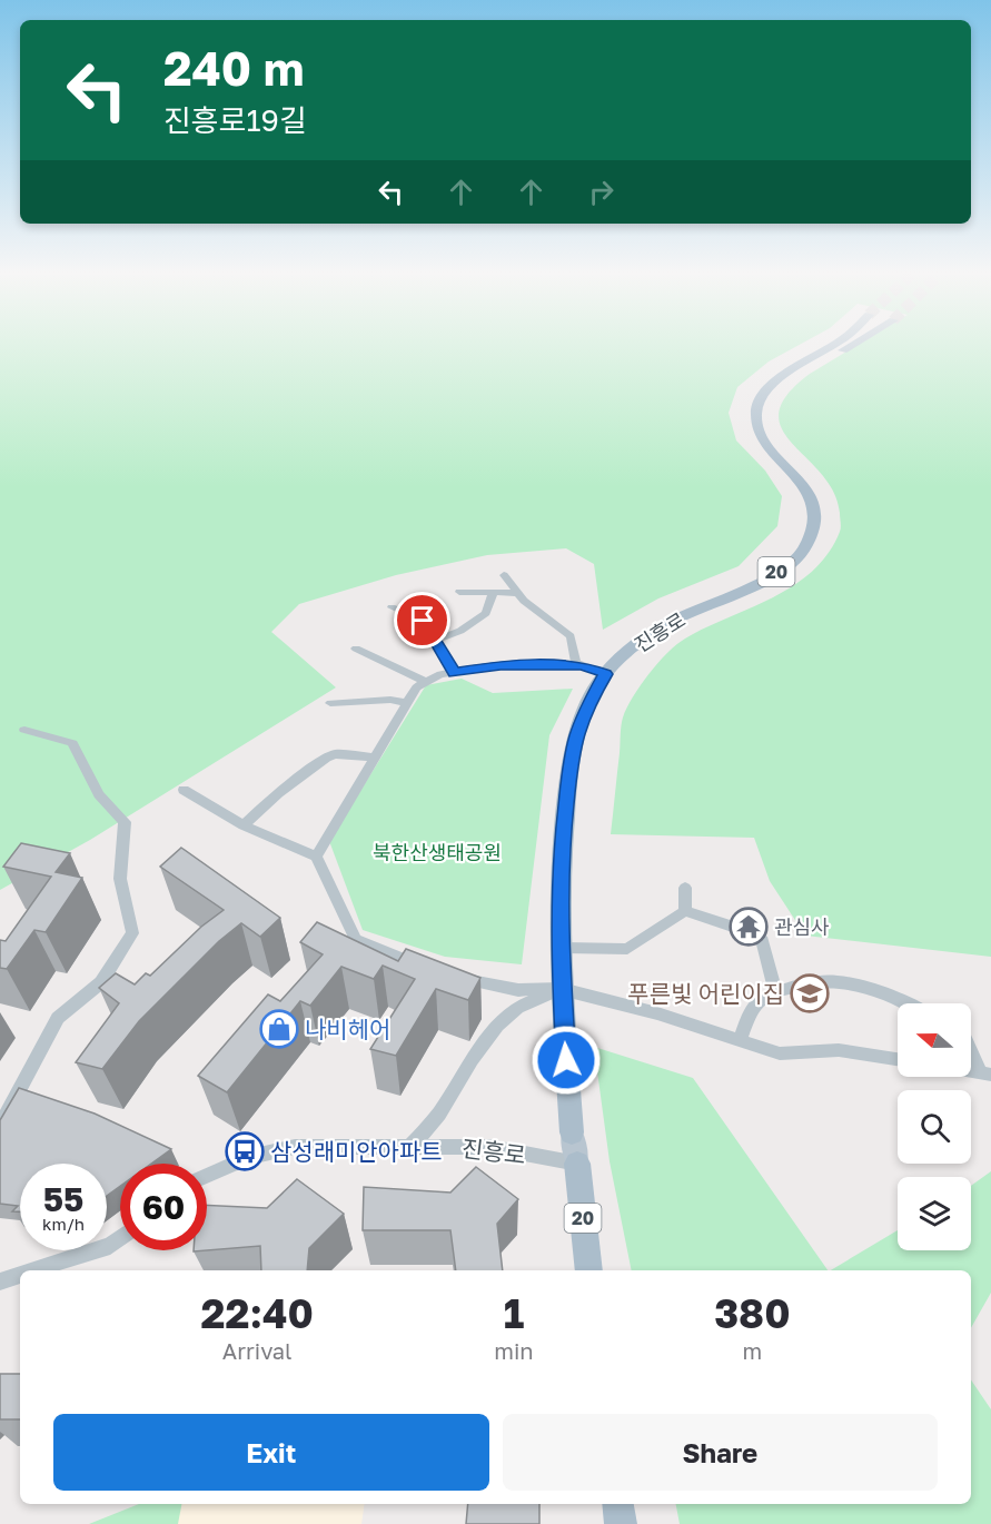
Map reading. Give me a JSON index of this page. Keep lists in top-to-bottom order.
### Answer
{
  "streets": {
    "main road": ["20", "진흥로"]
  },
  "parks": ["북한산생태공원"],
  "places": {
    "temple": ["관심사"],
    "school or university": ["푸른빛 어린이집"],
    "shop": ["나비헤어"],
    "bus stop": ["삼성래미안아파트"]
  },
  "north": "left",
  "page": {
    "turn": ["240 m", "진흥로19길"],
    "speed": "55 km/h",
    "limit": "60",
    "eta": [
      "22:40",
      "Arrival",
      "1",
      "min",
      "380",
      "m"
    ],
    "buttons": ["Exit", "Share"]
  }
}
